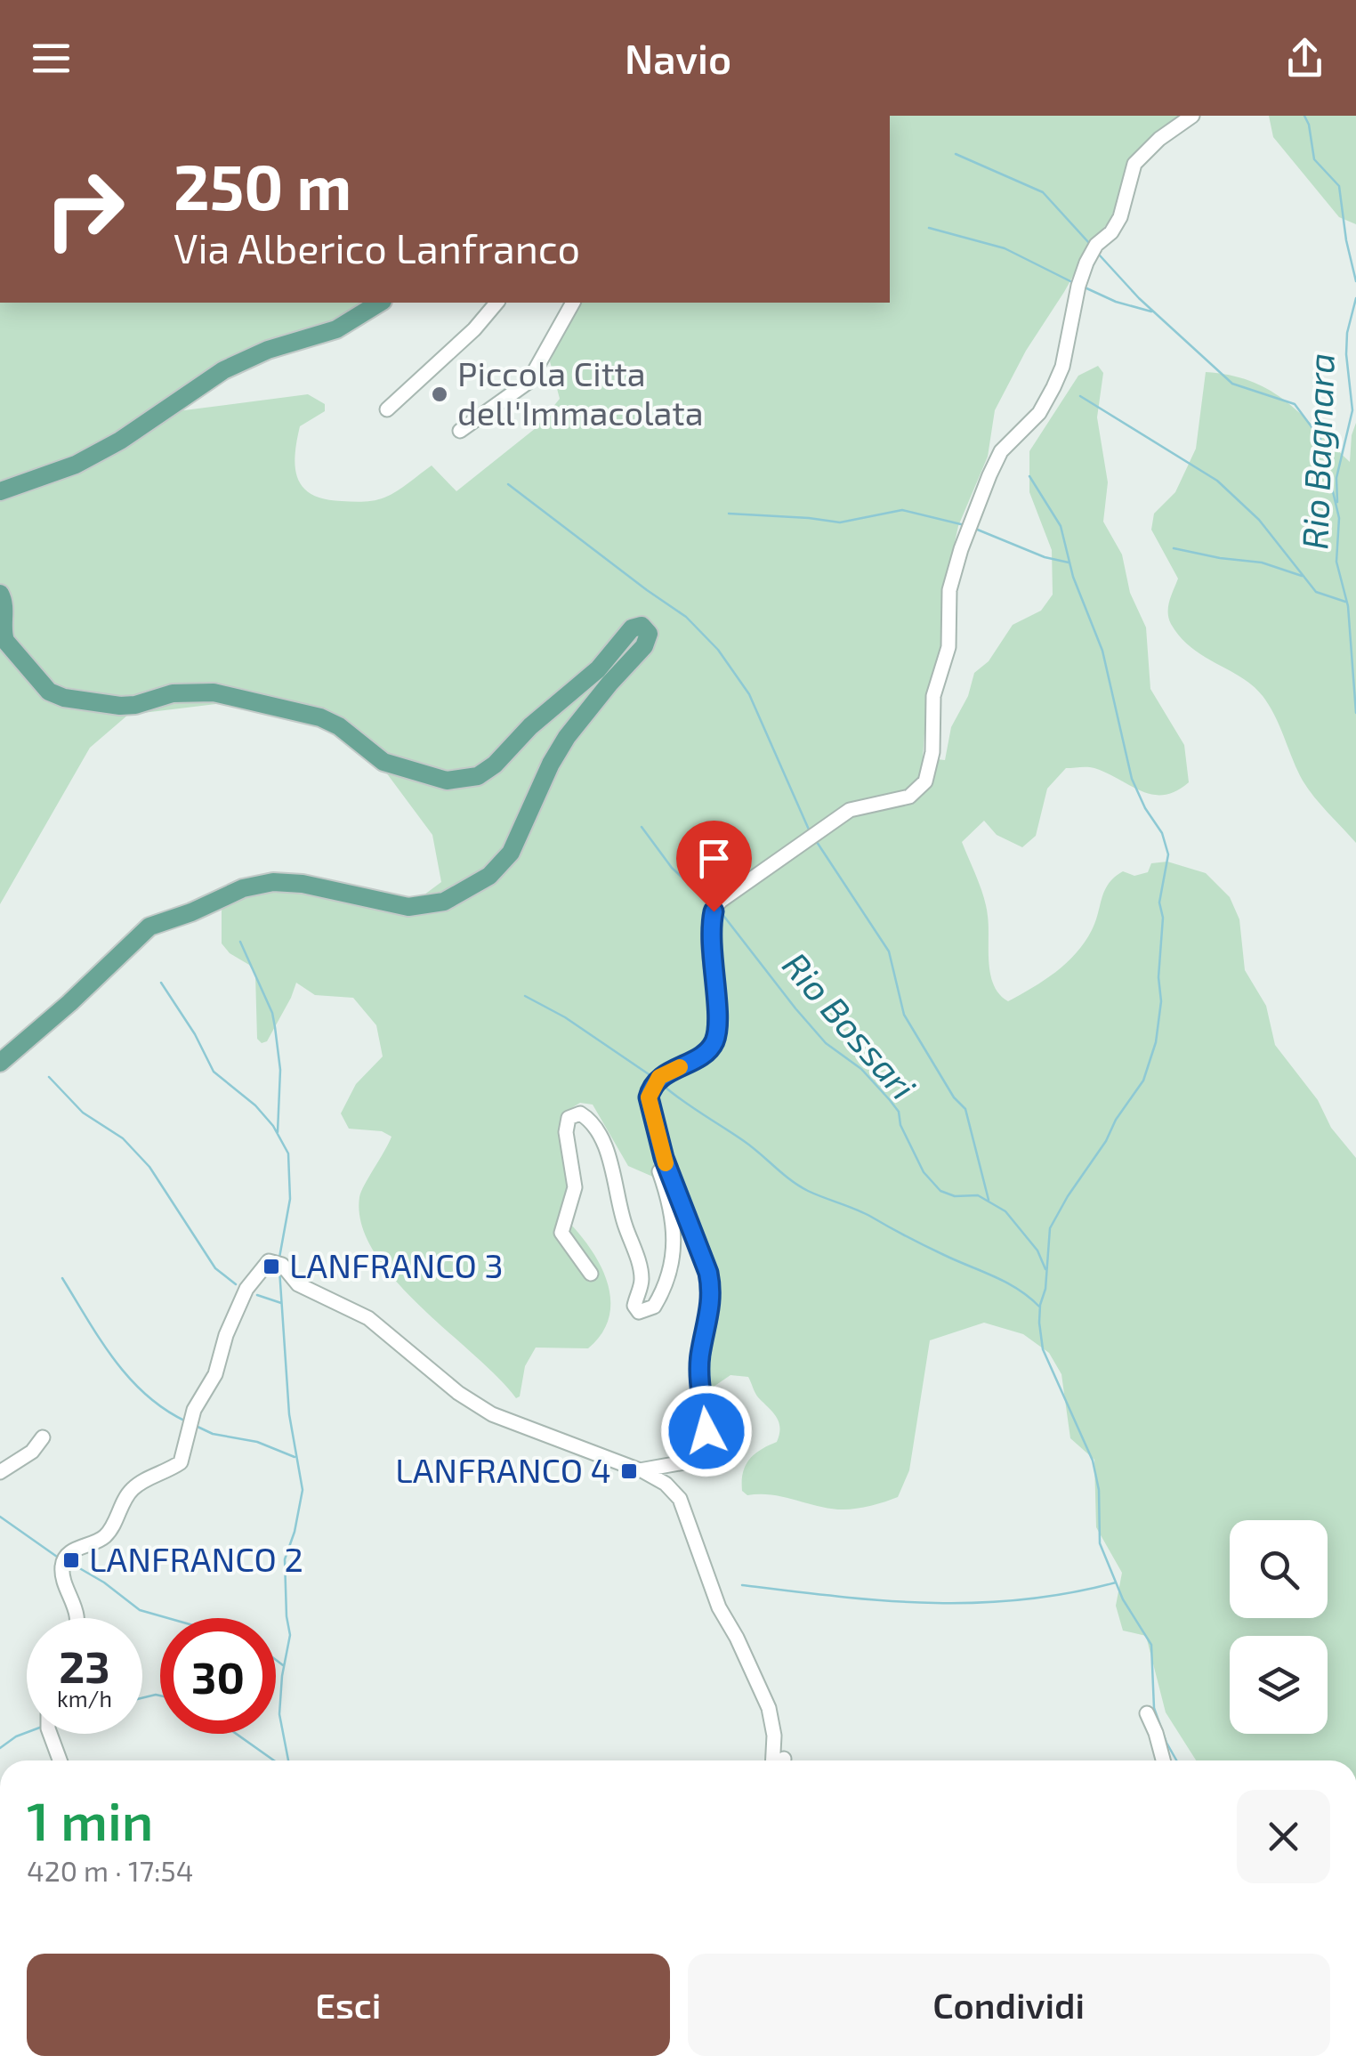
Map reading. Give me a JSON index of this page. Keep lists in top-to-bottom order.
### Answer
{
  "water": ["Rio Bagnara", "Rio Bossari"],
  "places": {
    "other": ["Piccola Citta dell'Immacolata"],
    "transit": ["LANFRANCO 3", "LANFRANCO 4", "LANFRANCO 2"]
  },
  "page": {
    "header": "Navio",
    "turn": ["250 m", "Via Alberico Lanfranco"],
    "speed": "23 km/h",
    "limit": "30",
    "heading": ["1 min", "420 m · 17:54"],
    "buttons": ["Esci", "Condividi"]
  }
}
